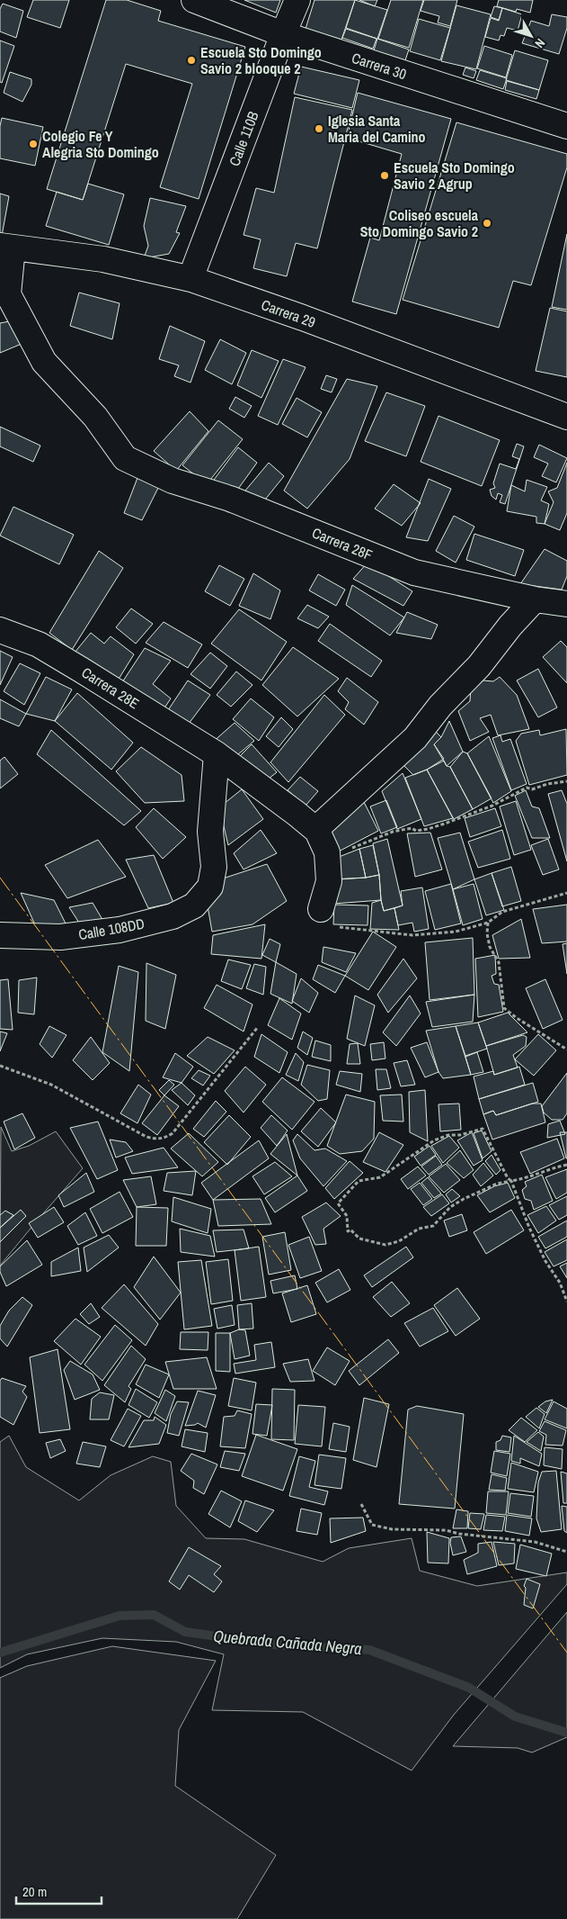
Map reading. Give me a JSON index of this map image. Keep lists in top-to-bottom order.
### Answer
{
  "streets": {
    "street": [
      "Carrera 30",
      "Calle 110B",
      "Carrera 29",
      "Carrera 28F",
      "Carrera 28E",
      "Calle 108DD"
    ]
  },
  "crossings": [
    ["Carrera 30", "Calle 110B"],
    ["Calle 110B", "Carrera 29"],
    ["Carrera 29", "Carrera 28F"],
    ["Carrera 28E", "Calle 108DD"]
  ],
  "water": ["Quebrada Cañada Negra"],
  "places": [
    "Escuela Sto Domingo Savio 2 blooque 2",
    "Iglesia Santa Maria del Camino",
    "Colegio Fe Y Alegria Sto Domingo",
    "Escuela Sto Domingo Savio 2 Agrup",
    "Coliseo escuela Sto Domingo Savio 2"
  ],
  "scale_bar": "20 m",
  "north": "bottom right"
}
